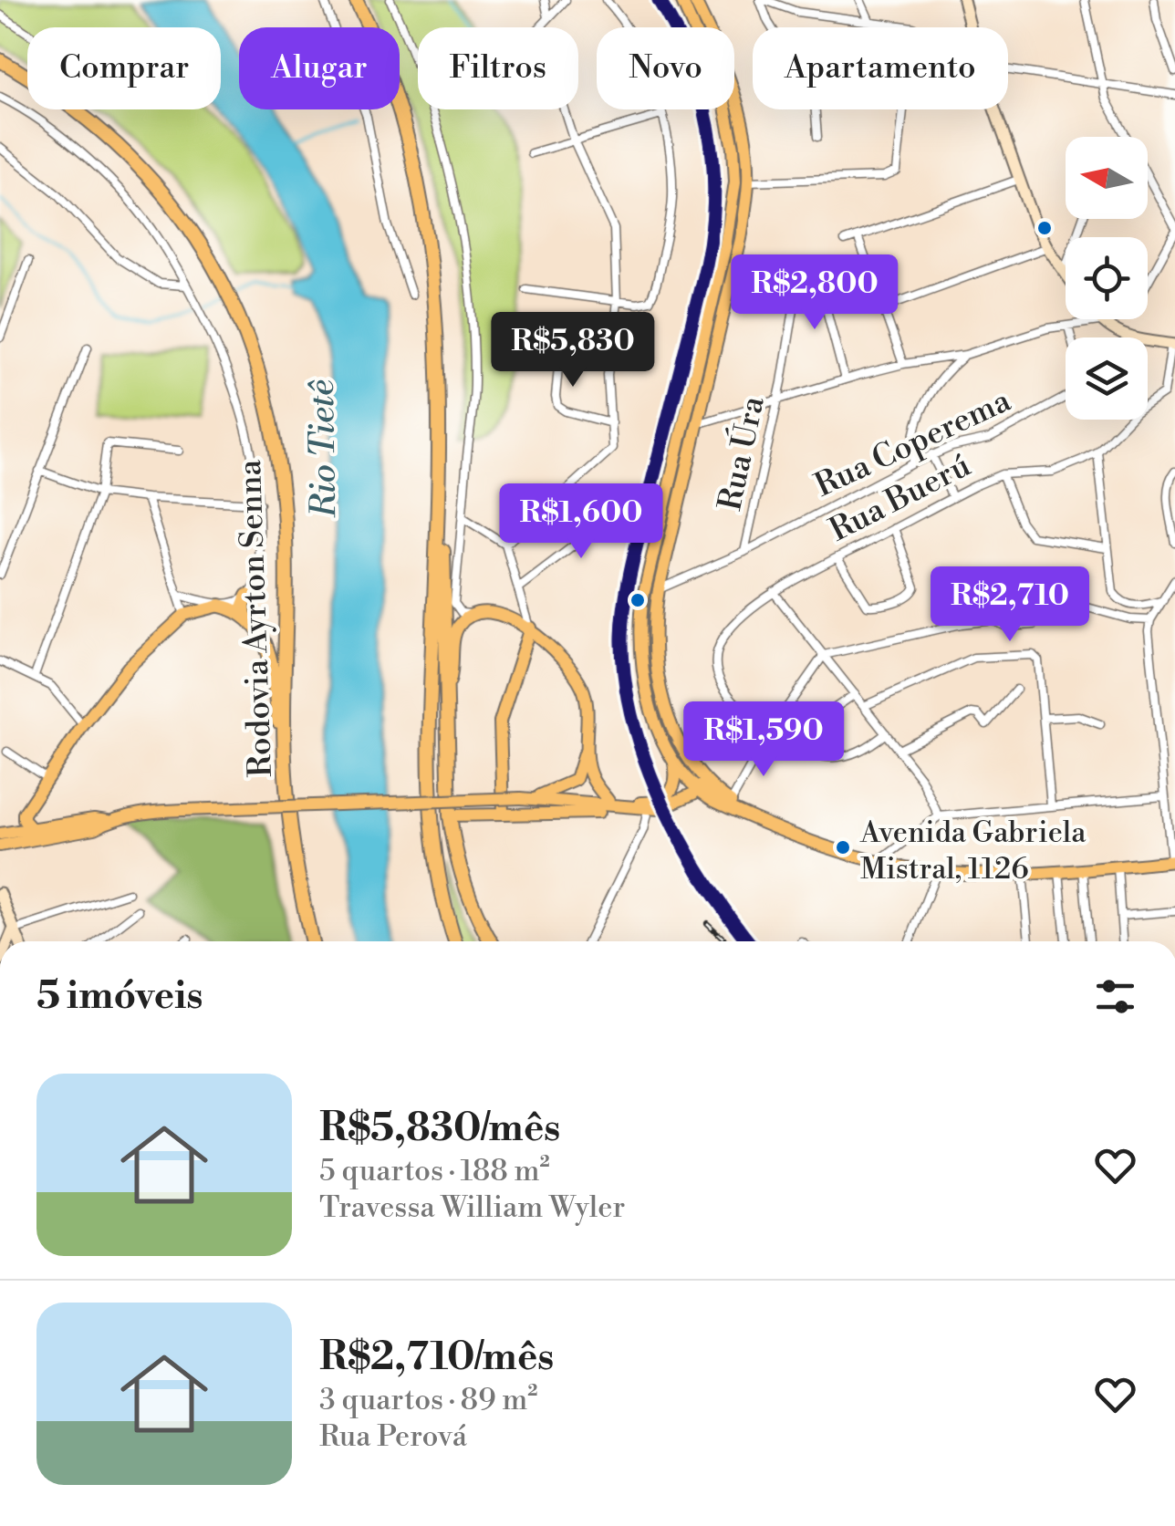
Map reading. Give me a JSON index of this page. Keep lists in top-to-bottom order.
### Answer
{
  "streets": {
    "highway": ["Rodovia Ayrton Senna"],
    "street": ["Rua Coperema", "Rua Úra", "Rua Buerú"]
  },
  "crossings": [
    ["Rua Coperema", "Rua Úra"]
  ],
  "water": ["Rio Tietê"],
  "places": ["Avenida Gabriela Mistral, 1126"],
  "north": "left",
  "page": {
    "chip": [
      "Comprar",
      "Alugar",
      "Filtros",
      "Novo",
      "Apartamento"
    ],
    "price": [
      "R$2,800",
      "R$5,830",
      "R$1,600",
      "R$2,710",
      "R$1,590"
    ],
    "heading": "5 imóveis",
    "list": [
      {
        "name": "R$5,830/mês",
        "note": "5 quartos · 188 m² · Travessa William Wyler"
      },
      {
        "name": "R$2,710/mês",
        "note": "3 quartos · 89 m² · Rua Perová"
      }
    ]
  }
}
